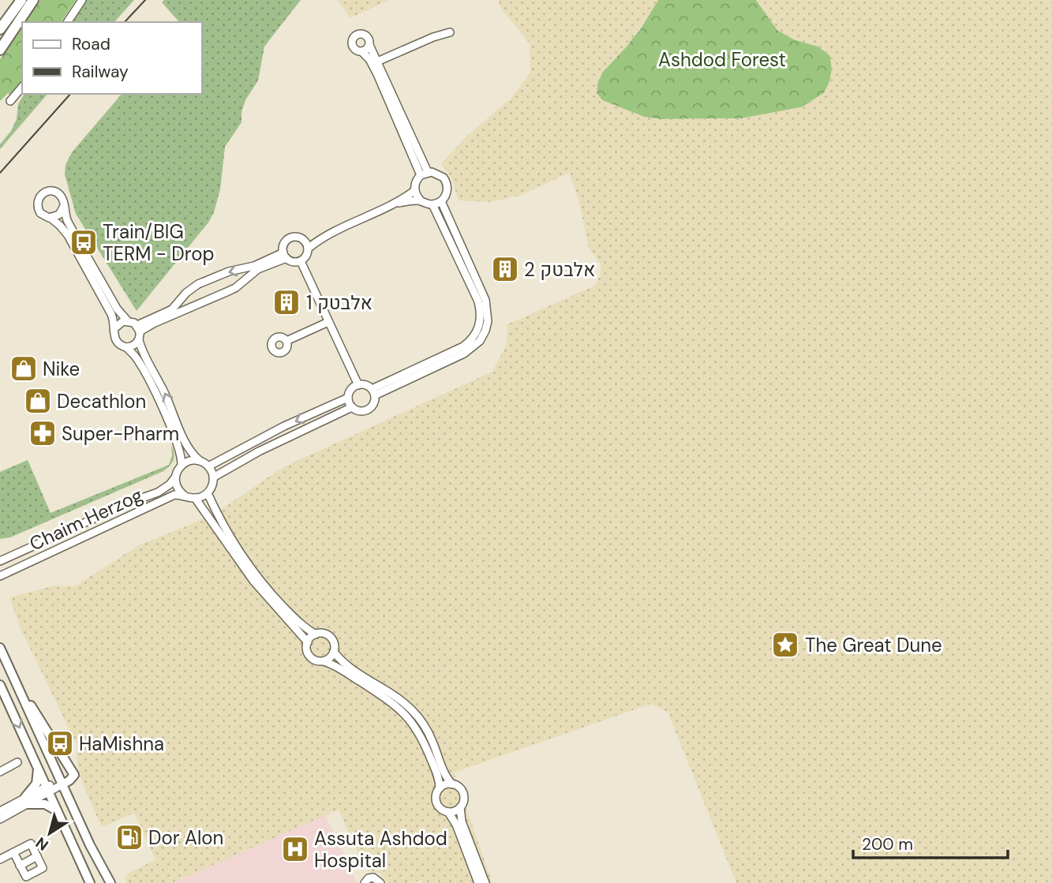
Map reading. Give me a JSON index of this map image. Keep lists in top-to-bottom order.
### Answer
{
  "streets": {
    "street": ["Chaim Herzog"]
  },
  "parks": ["Ashdod Forest"],
  "places": {
    "bus stop": ["Train/BIG TERM - Drop", "HaMishna"],
    "building": ["אלבטק 2", "אלבטק 1"],
    "shop": ["Nike", "Decathlon"],
    "pharmacy": ["Super-Pharm"],
    "place": ["The Great Dune"],
    "fuel station": ["Dor Alon"],
    "hospital": ["Assuta Ashdod Hospital"]
  },
  "legend": ["Road", "Railway"],
  "scale_bar": "200 m",
  "north": "bottom left"
}
